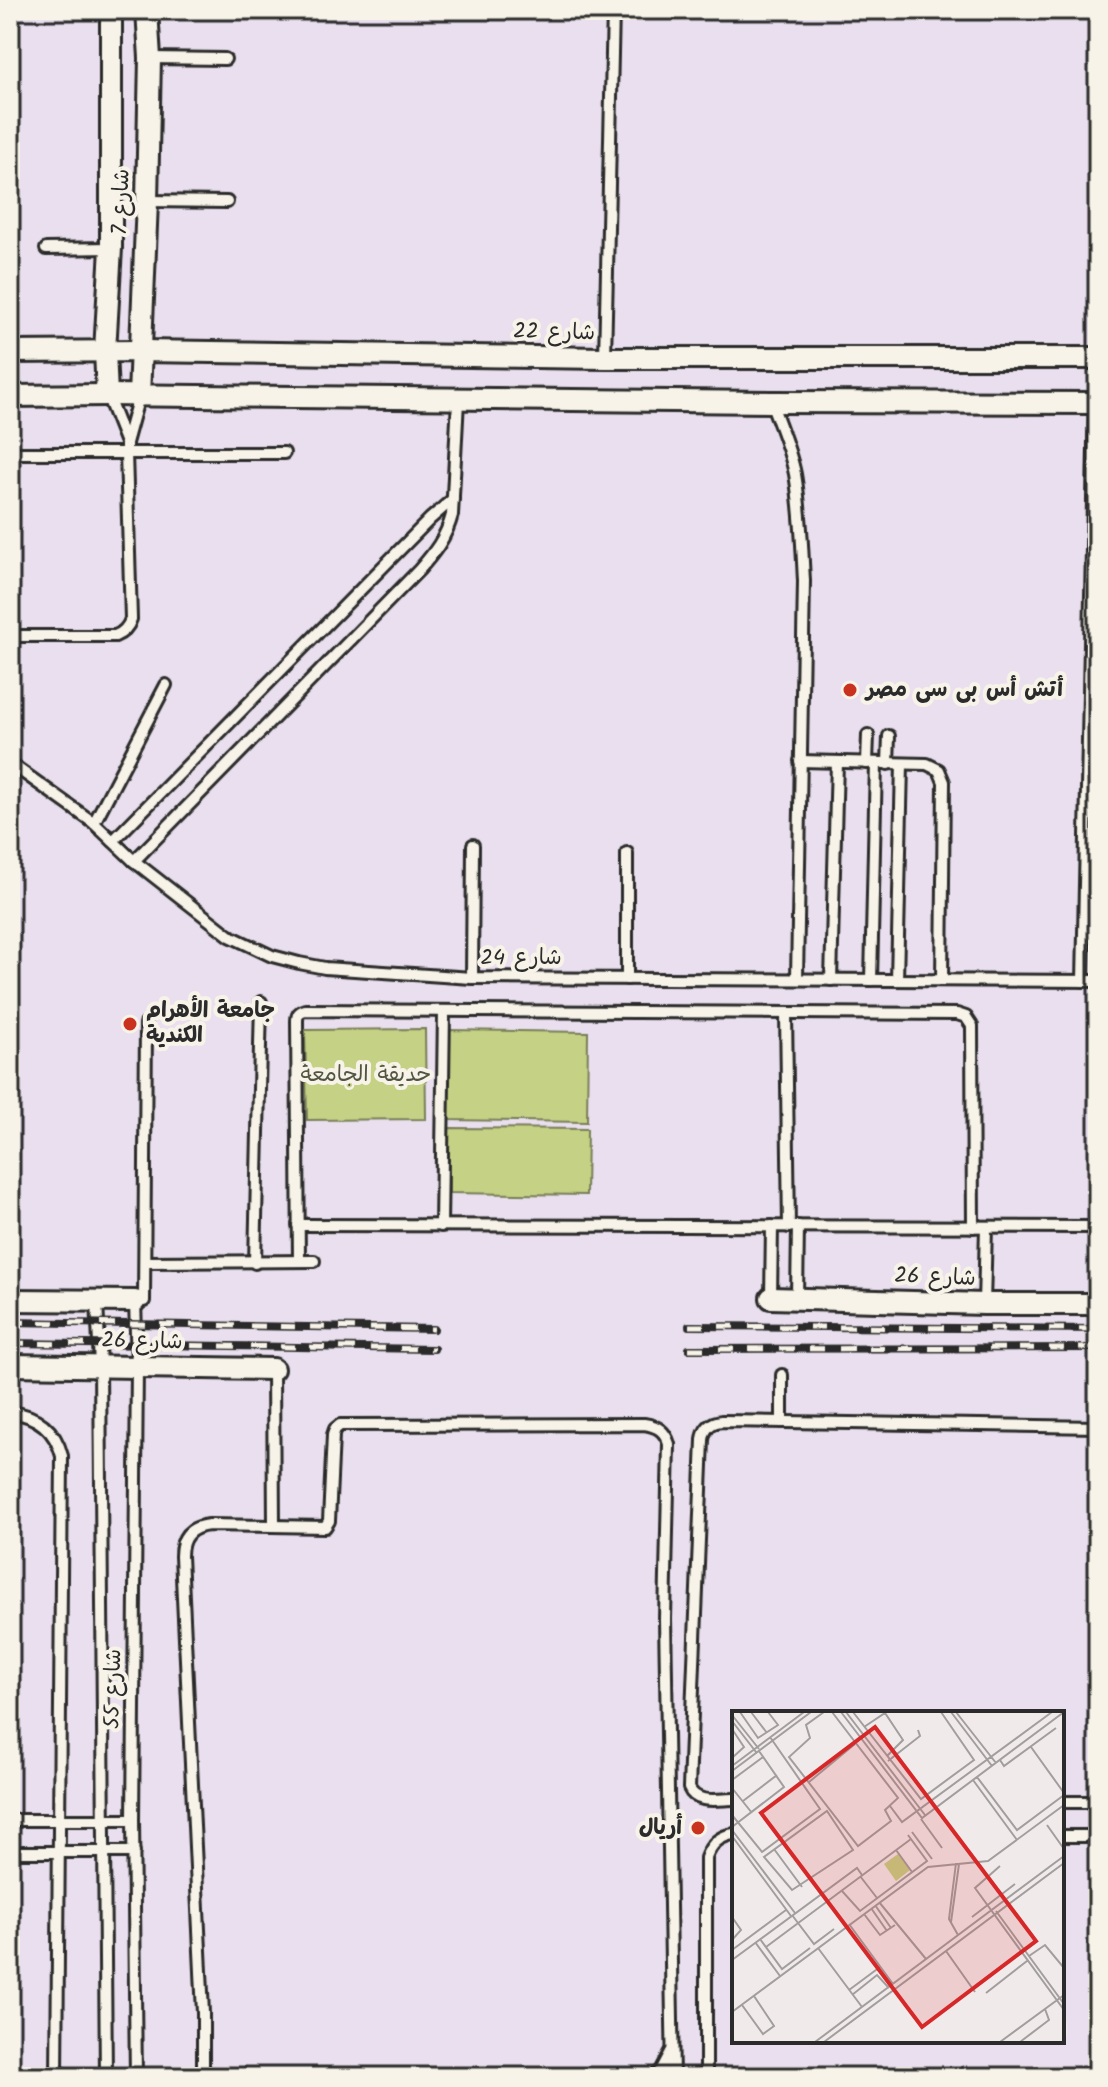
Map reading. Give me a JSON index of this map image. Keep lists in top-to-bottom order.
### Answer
{
  "streets": {
    "street": ["شارع 7", "شارع 22", "شارع 26"],
    "lane": ["شارع 24", "شارع 55"]
  },
  "crossings": [
    ["شارع 7", "شارع 22"],
    ["شارع 26", "شارع 55"]
  ],
  "parks": ["حديقة الجامعة"],
  "places": ["أتش أس بى سى مصر", "جامعة الأهرام الكندية", "أريال"]
}
